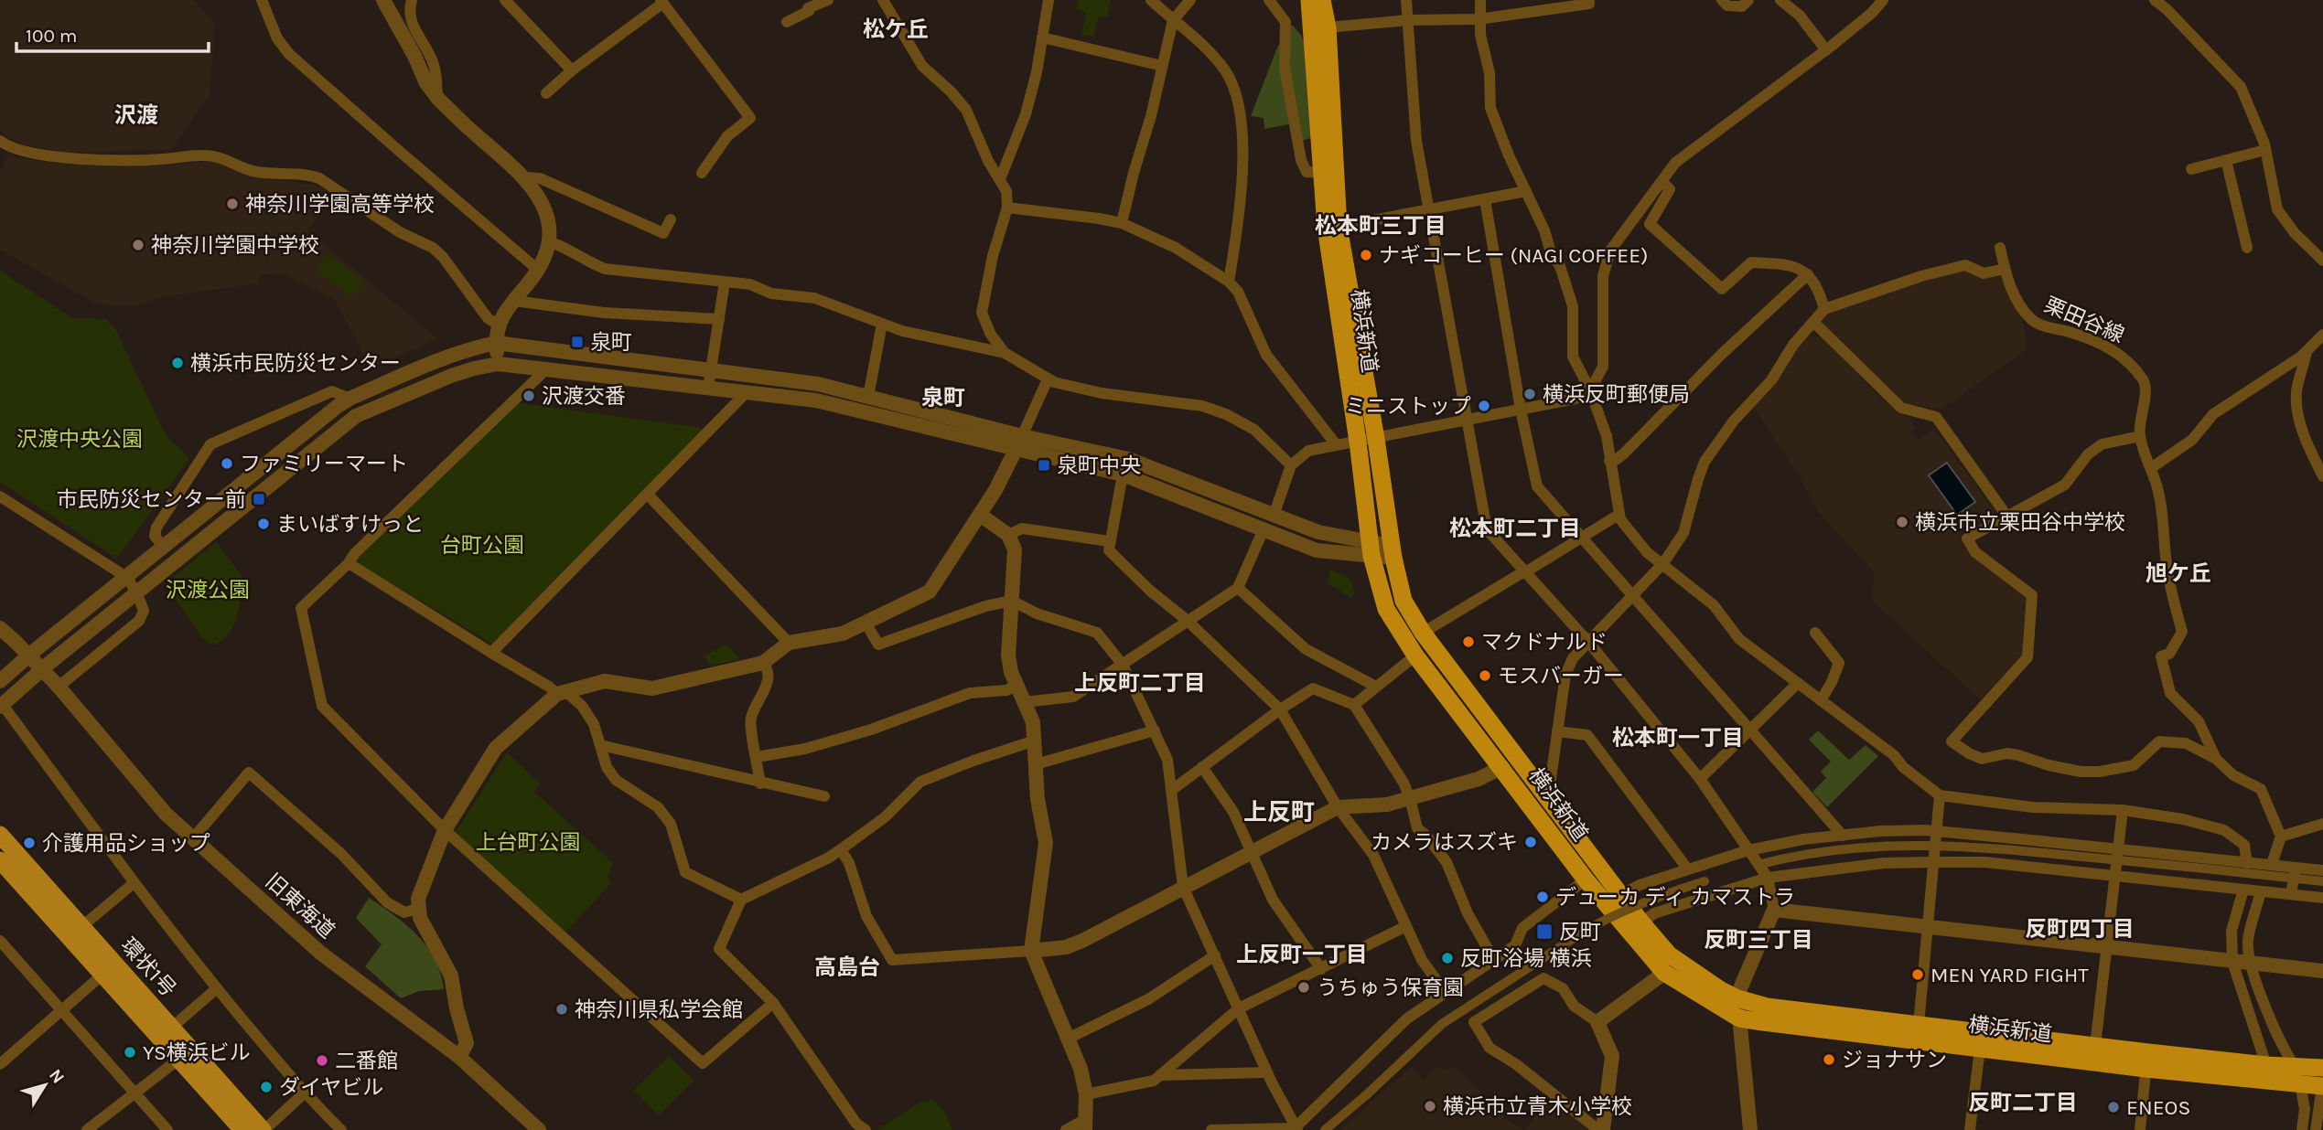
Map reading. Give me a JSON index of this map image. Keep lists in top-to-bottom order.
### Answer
{
  "streets": {
    "highway": ["横浜新道"],
    "main road": ["環状1号"],
    "street": ["栗田谷線", "旧東海道"]
  },
  "districts": [
    "松ケ丘",
    "沢渡",
    "松本町三丁目",
    "泉町",
    "松本町二丁目",
    "旭ケ丘",
    "上反町二丁目",
    "松本町一丁目",
    "上反町",
    "反町四丁目",
    "反町三丁目",
    "上反町一丁目",
    "高島台",
    "反町二丁目"
  ],
  "parks": [
    "沢渡中央公園",
    "台町公園",
    "沢渡公園",
    "上台町公園"
  ],
  "places": {
    "other": [
      "神奈川学園高等学校",
      "神奈川学園中学校",
      "ナギコーヒー (NAGI COFFEE)",
      "横浜市民防災センター",
      "横浜反町郵便局",
      "沢渡交番",
      "ミニストップ",
      "ファミリーマート",
      "横浜市立栗田谷中学校",
      "まいばすけっと",
      "マクドナルド",
      "モスバーガー",
      "カメラはスズキ",
      "介護用品ショップ",
      "デューカ ディ カマストラ",
      "反町浴場 横浜",
      "MEN YARD FIGHT",
      "うちゅう保育園",
      "神奈川県私学会館",
      "YS横浜ビル",
      "ジョナサン",
      "二番館",
      "ダイヤビル",
      "横浜市立青木小学校",
      "ENEOS"
    ],
    "transit": [
      "泉町",
      "泉町中央",
      "市民防災センター前",
      "反町"
    ]
  },
  "scale_bar": "100 m",
  "north": "top right"
}
